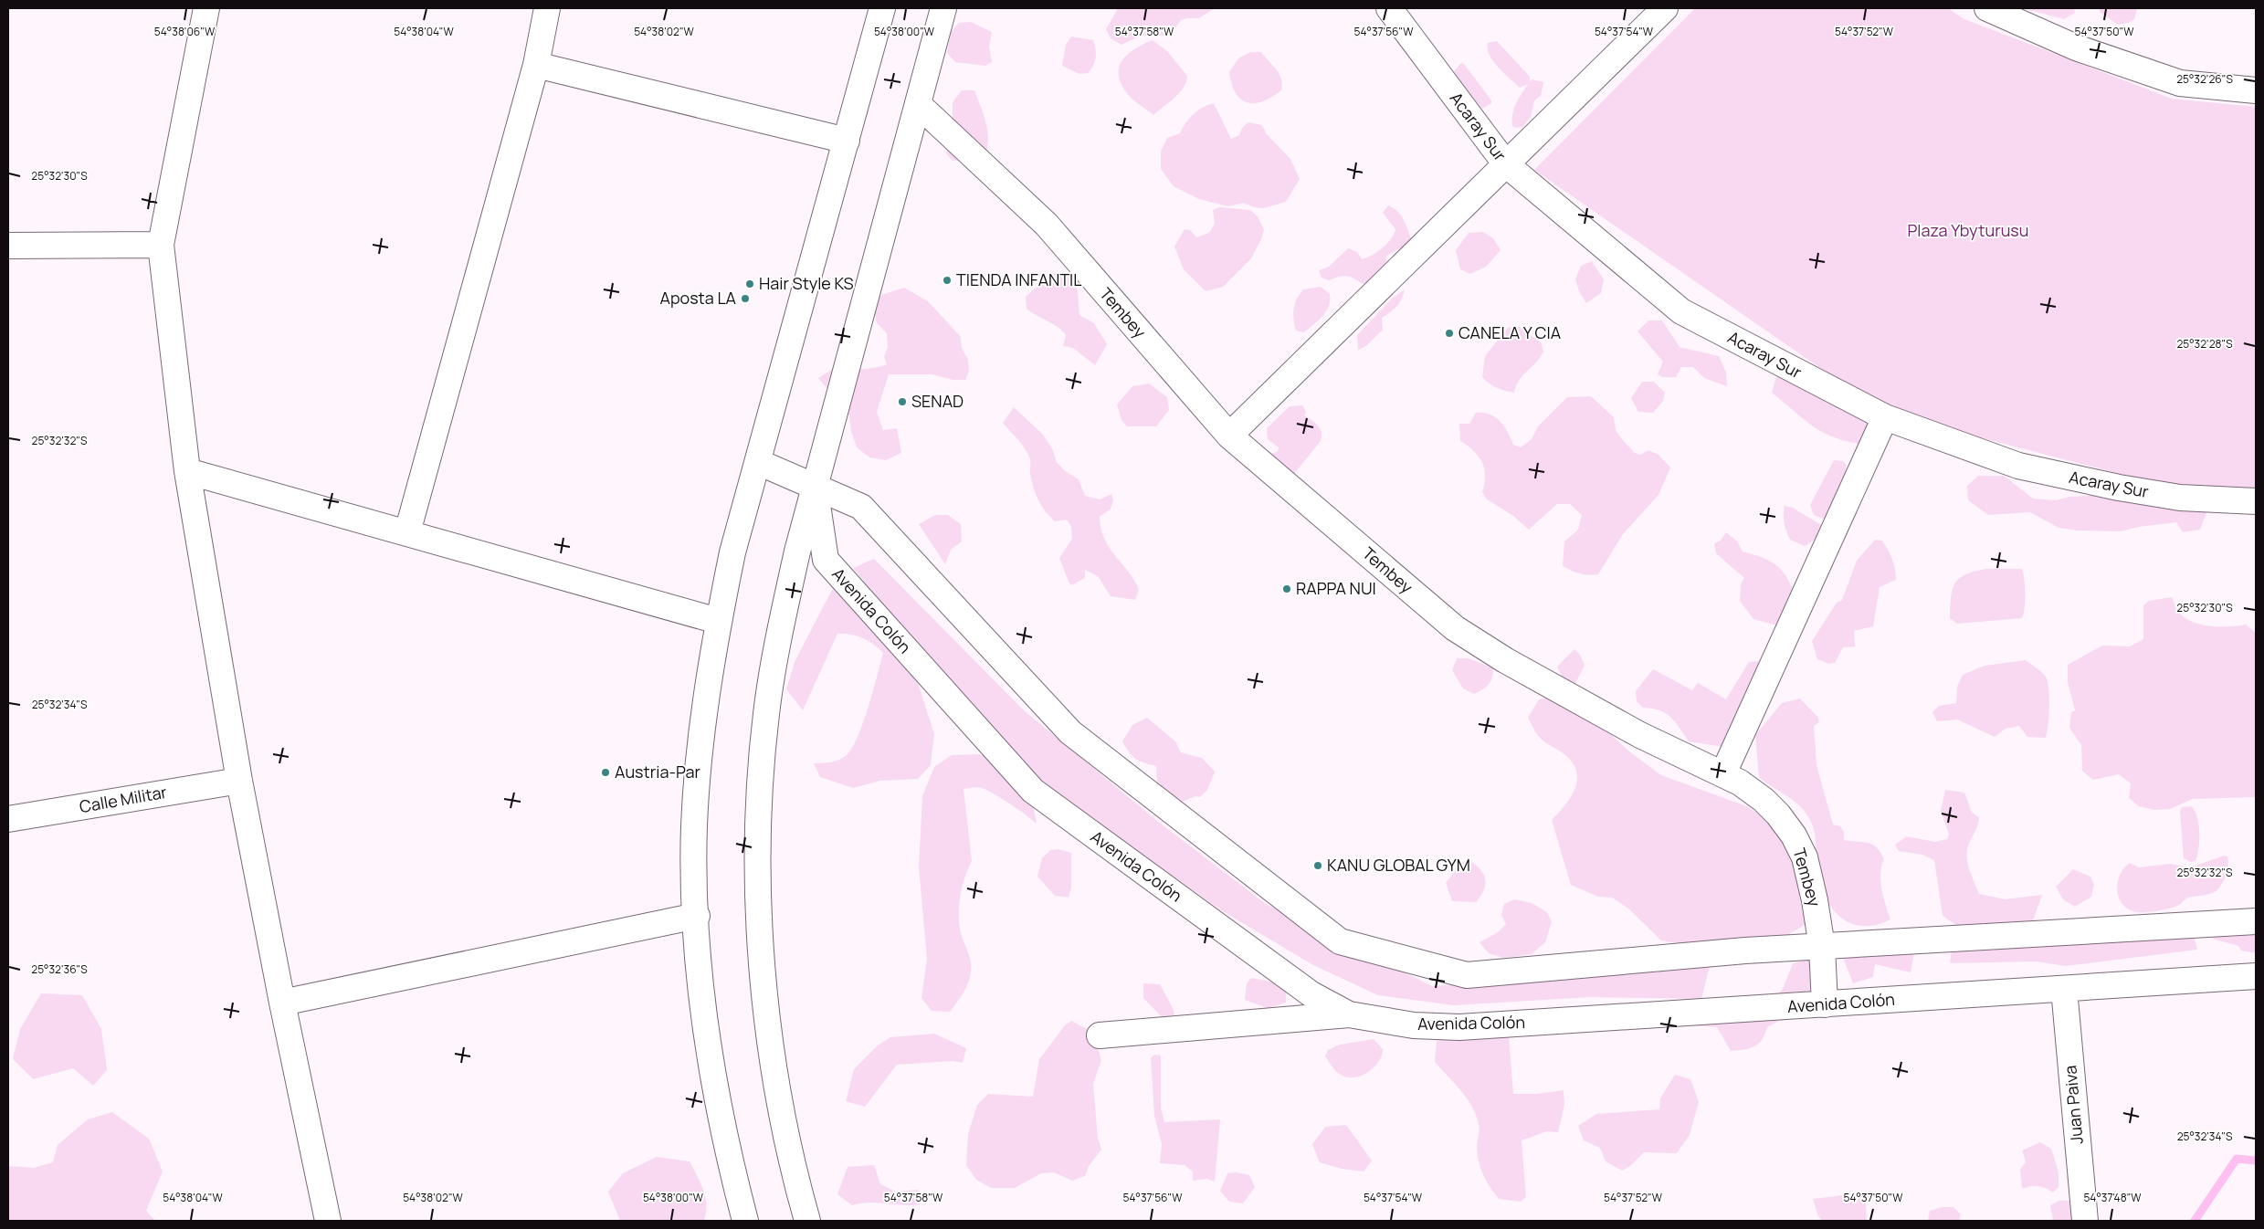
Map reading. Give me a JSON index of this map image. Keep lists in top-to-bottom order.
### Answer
{
  "streets": {
    "street": [
      "Acaray Sur",
      "Tembey",
      "Avenida Colón",
      "Calle Militar",
      "Juan Paiva"
    ]
  },
  "crossings": [
    ["Tembey", "Avenida Colón"],
    ["Avenida Colón", "Juan Paiva"]
  ],
  "parks": ["Plaza Ybyturusu"],
  "places": [
    "TIENDA INFANTIL",
    "Hair Style KS",
    "Aposta LA",
    "CANELA Y CIA",
    "SENAD",
    "RAPPA NUI",
    "Austria-Par",
    "KANU GLOBAL GYM"
  ],
  "coordinates": [
    "54°38'06\"W",
    "54°38'04\"W",
    "54°38'02\"W",
    "54°38'00\"W",
    "54°37'58\"W",
    "54°37'56\"W",
    "54°37'54\"W",
    "54°37'52\"W",
    "54°37'50\"W",
    "25°32'26\"S",
    "25°32'30\"S",
    "25°32'28\"S",
    "25°32'32\"S",
    "25°32'34\"S",
    "25°32'36\"S",
    "54°37'48\"W"
  ]
}
